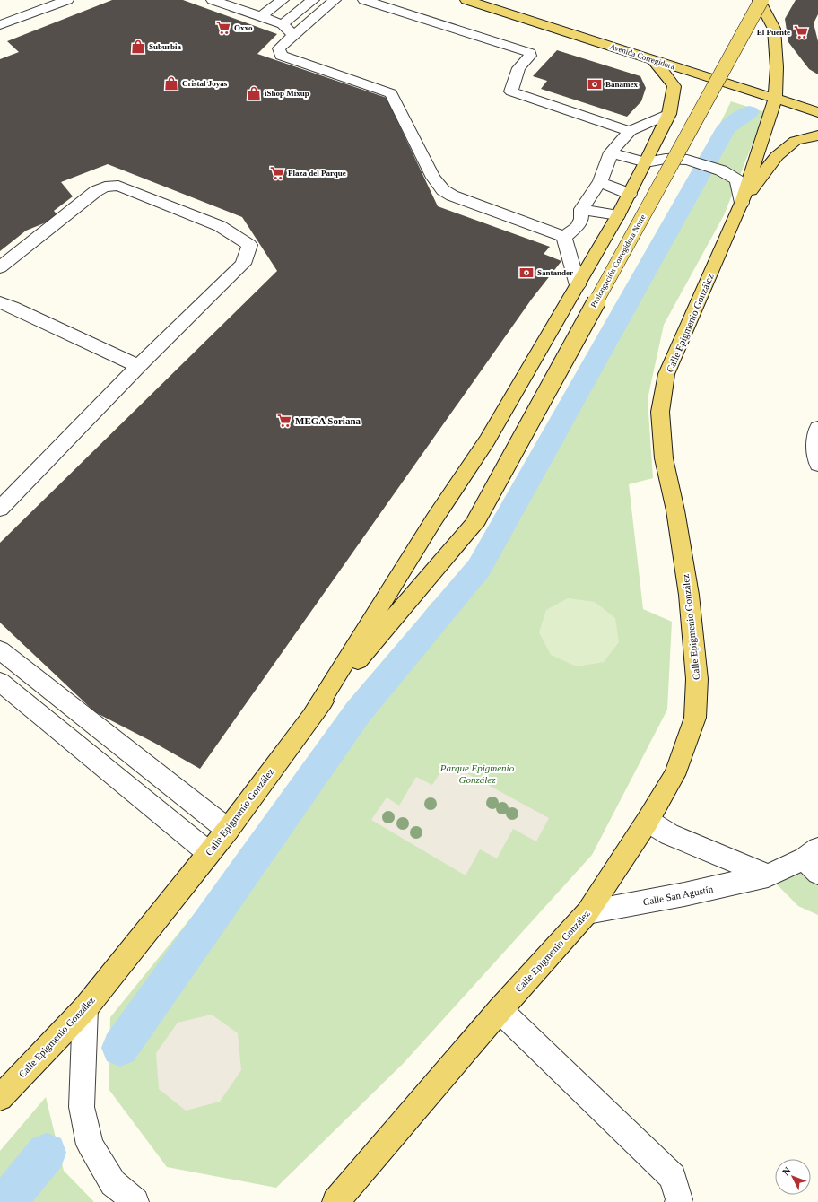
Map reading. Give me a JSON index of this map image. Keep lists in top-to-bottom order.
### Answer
{
  "streets": {
    "main road": ["Avenida Corregidora", "Prolongación Corregidora Norte", "Calle Epigmenio González"],
    "street": ["Calle San Agustín"]
  },
  "crossings": [
    ["Avenida Corregidora", "Calle Epigmenio González"],
    ["Prolongación Corregidora Norte", "Calle Epigmenio González"],
    ["Calle Epigmenio González", "Calle San Agustín"]
  ],
  "parks": ["Parque Epigmenio González"],
  "places": {
    "supermarket": [
      "Oxxo",
      "El Puente",
      "Plaza del Parque",
      "MEGA Soriana"
    ],
    "shop": ["Suburbia", "Cristal Joyas", "iShop Mixup"],
    "bank": ["Banamex", "Santander"]
  },
  "north": "top left"
}
